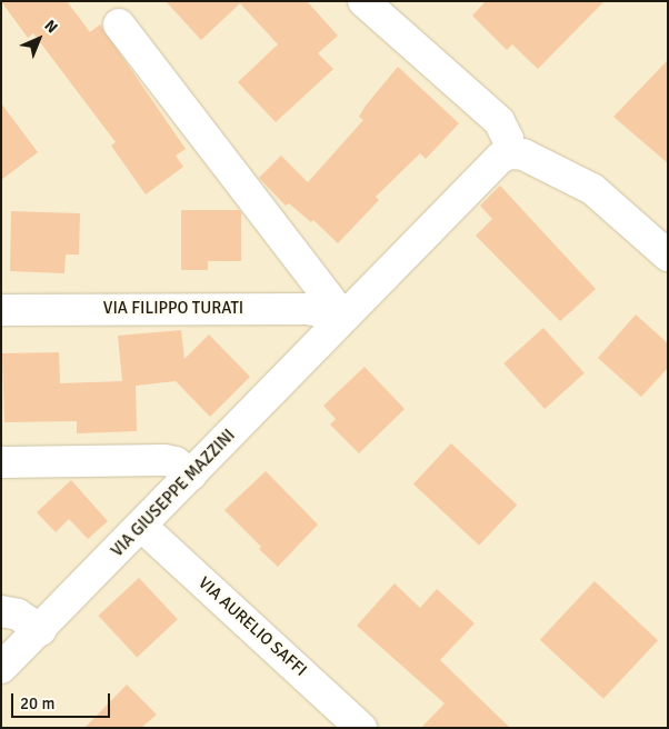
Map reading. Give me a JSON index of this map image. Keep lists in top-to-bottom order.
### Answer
{
  "streets": {
    "street": ["VIA FILIPPO TURATI", "VIA GIUSEPPE MAZZINI", "VIA AURELIO SAFFI"]
  },
  "crossings": [
    ["VIA FILIPPO TURATI", "VIA GIUSEPPE MAZZINI"],
    ["VIA GIUSEPPE MAZZINI", "VIA AURELIO SAFFI"]
  ],
  "scale_bar": "20 m",
  "north": "top right"
}
